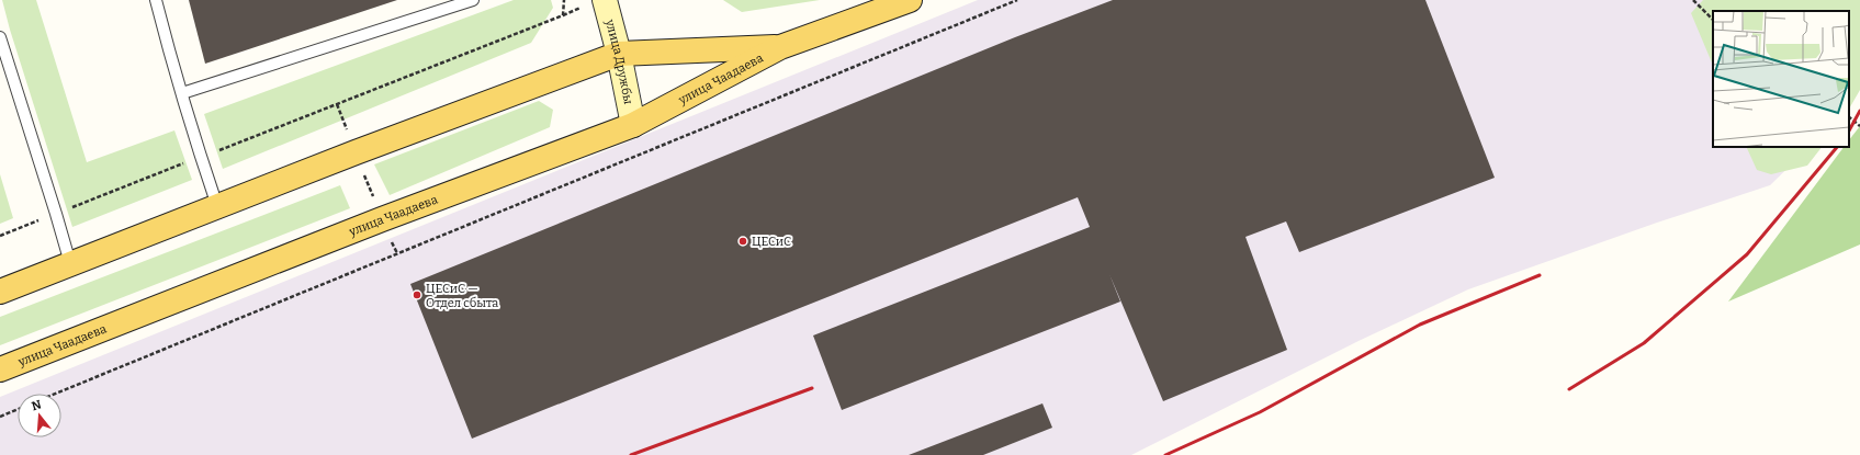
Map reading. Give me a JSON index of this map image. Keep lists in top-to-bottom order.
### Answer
{
  "streets": {
    "main road": ["улица Дружбы", "улица Чаадаева"]
  },
  "crossings": [
    ["улица Дружбы", "улица Чаадаева"]
  ],
  "places": ["ЦЕСиС", "ЦЕСиС — Отдел сбыта"],
  "north": "top"
}
